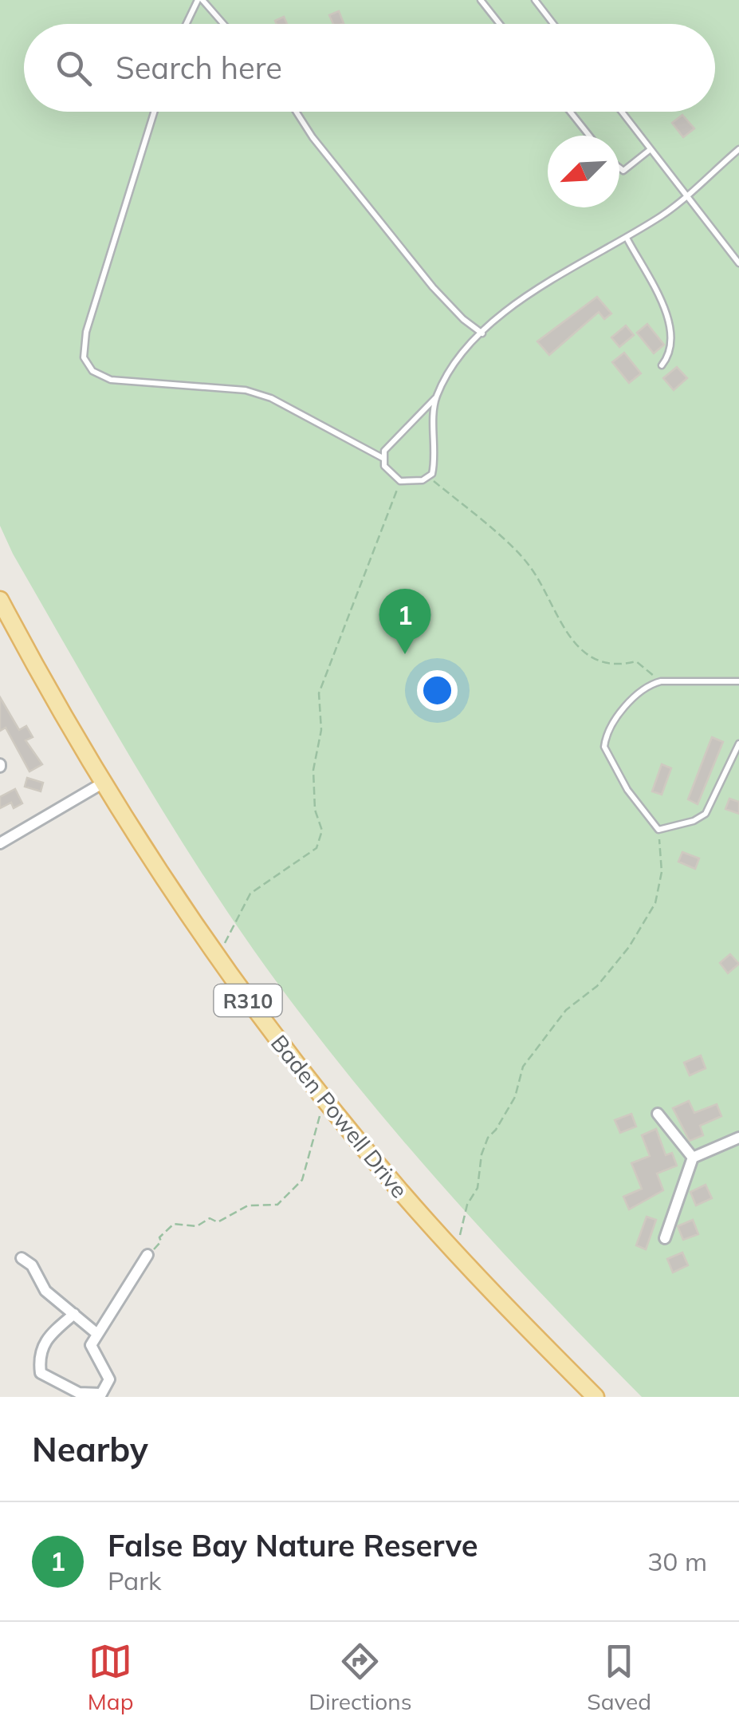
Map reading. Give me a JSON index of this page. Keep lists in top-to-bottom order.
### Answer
{
  "streets": {
    "main road": ["R310", "Baden Powell Drive"]
  },
  "north": "bottom left",
  "page": {
    "search": "Search here",
    "pins": "1",
    "heading": "Nearby",
    "list": [
      {
        "mark": "1",
        "name": "False Bay Nature Reserve",
        "note": "Park",
        "value": "30 m"
      }
    ],
    "nav": ["Map", "Directions", "Saved"]
  }
}
